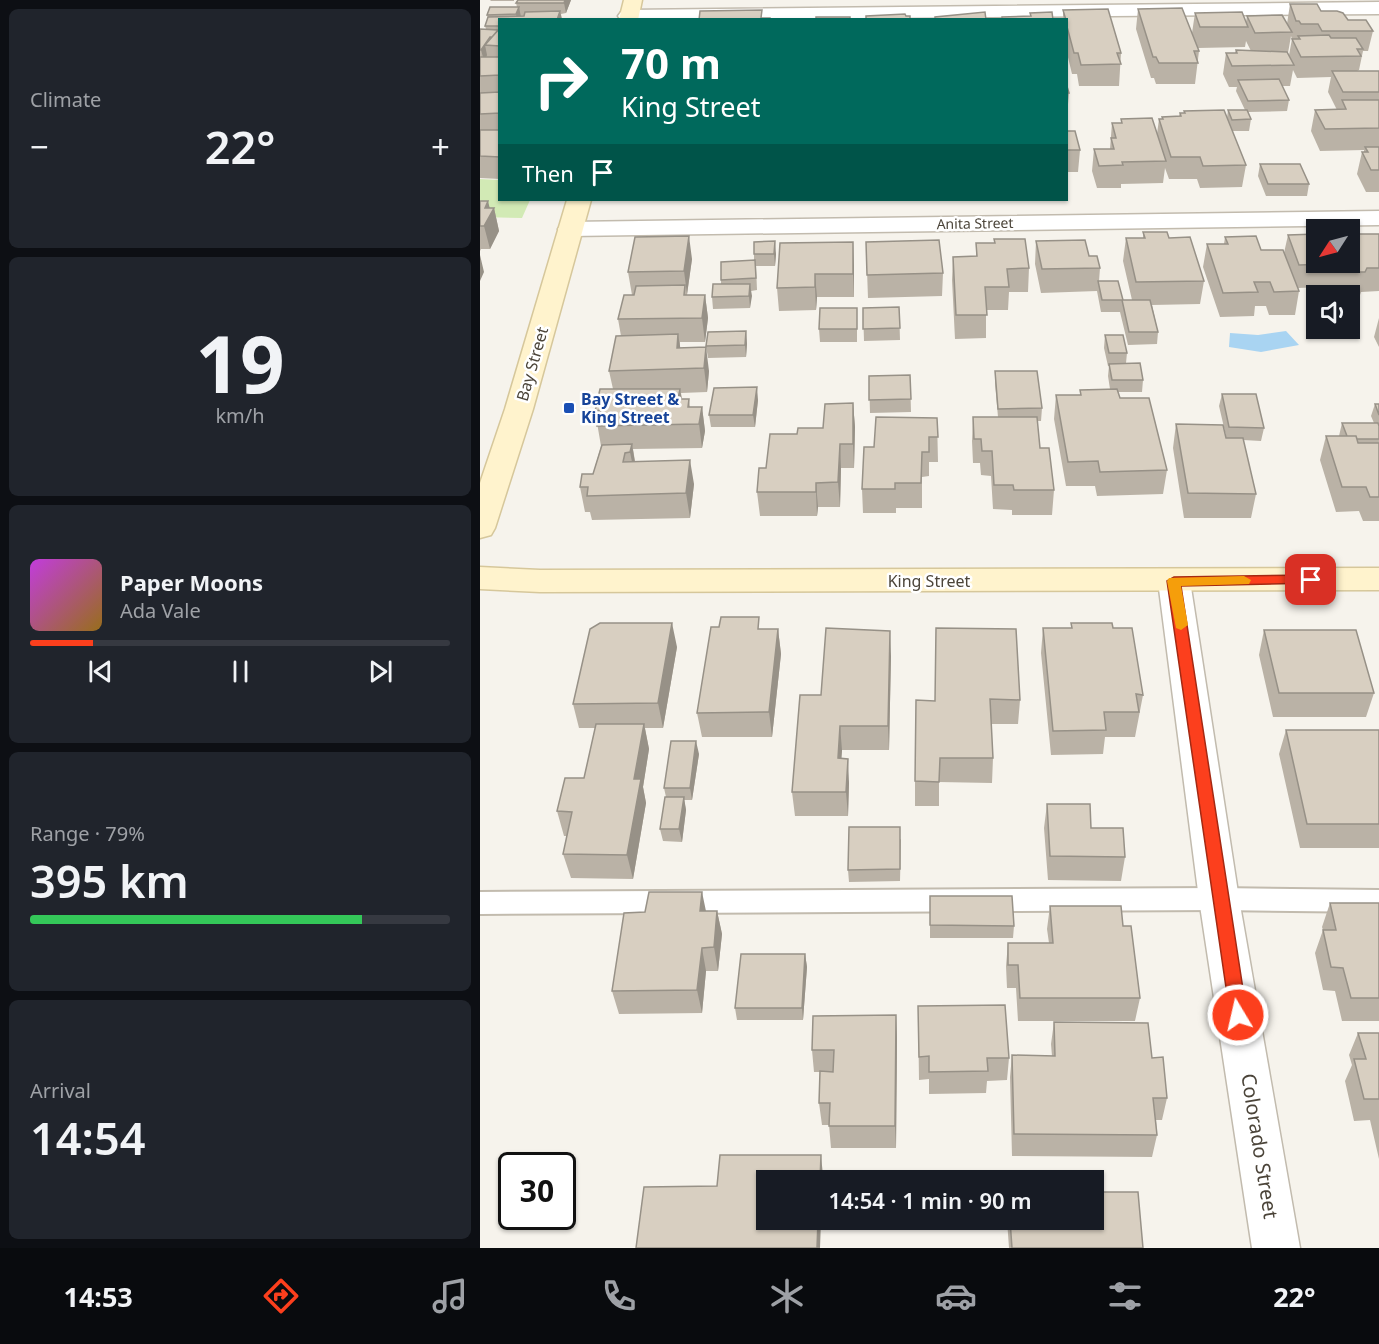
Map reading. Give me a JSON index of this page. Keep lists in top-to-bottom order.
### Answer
{
  "streets": {
    "street": [
      "Anita Street",
      "Bay Street",
      "King Street",
      "Colorado Street"
    ]
  },
  "crossings": [
    ["Anita Street", "Bay Street"],
    ["King Street", "Colorado Street"]
  ],
  "places": {
    "transit": ["Bay Street & King Street"]
  },
  "north": "bottom left",
  "page": {
    "tile": [
      "Climate",
      ["19", "km/h"],
      ["Range · 79%", "395 km"],
      ["Arrival", "14:54"]
    ],
    "turn": ["70 m", "King Street"],
    "heat": ["−", "22°", "+"],
    "then": "Then",
    "song": ["Paper Moons", "Ada Vale"],
    "limit": "30",
    "trip": "14:54 · 1 min · 90 m",
    "tabs": ["14:53", "22°"]
  }
}
